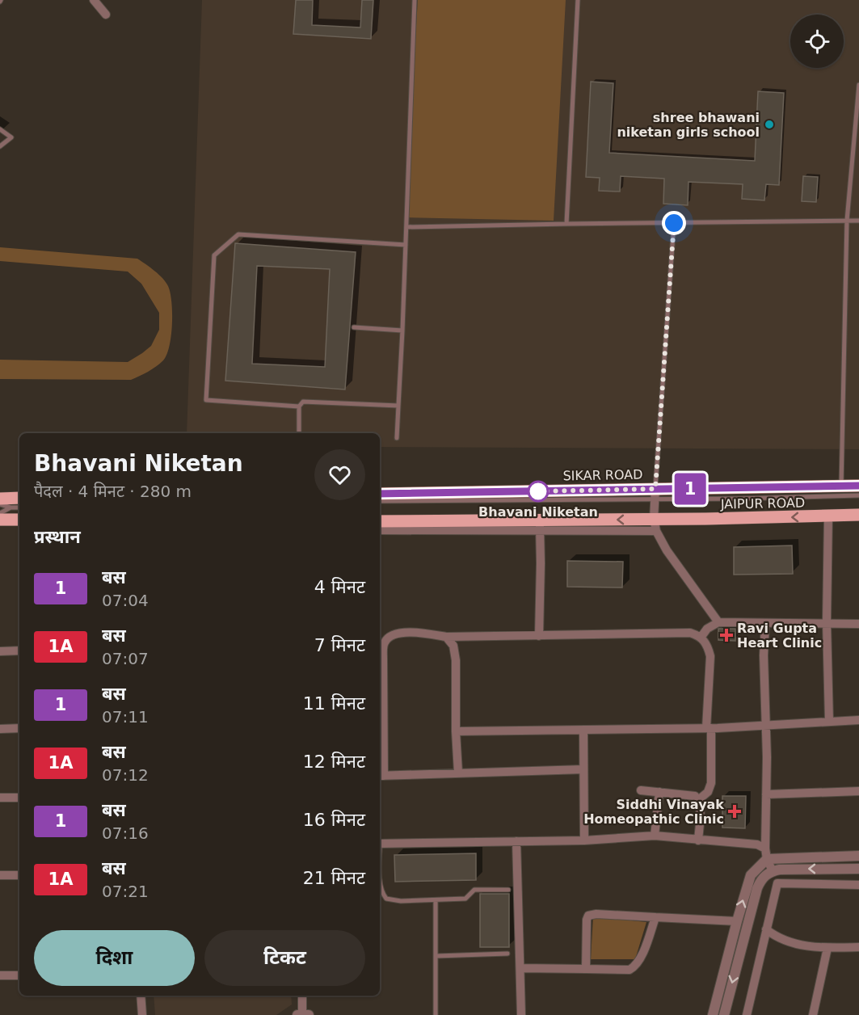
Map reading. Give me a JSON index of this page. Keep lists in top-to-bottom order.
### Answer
{
  "streets": {
    "main road": ["SIKAR ROAD", "JAIPUR ROAD"]
  },
  "one_way": ["JAIPUR ROAD"],
  "places": {
    "other": ["shree bhawani niketan girls school", "Bhavani Niketan"],
    "health": ["Ravi Gupta Heart Clinic", "Siddhi Vinayak Homeopathic Clinic"]
  },
  "lines": ["bus line 1"],
  "page": {
    "on_map": "1",
    "heading": [
      ["Bhavani Niketan", "पैदल · 4 मिनट · 280 m"],
      "प्रस्थान"
    ],
    "list": [
      {
        "mark": "1",
        "name": "बस",
        "note": "07:04",
        "value": "4 मिनट"
      },
      {
        "mark": "1A",
        "name": "बस",
        "note": "07:07",
        "value": "7 मिनट"
      },
      {
        "mark": "1",
        "name": "बस",
        "note": "07:11",
        "value": "11 मिनट"
      },
      {
        "mark": "1A",
        "name": "बस",
        "note": "07:12",
        "value": "12 मिनट"
      },
      {
        "mark": "1",
        "name": "बस",
        "note": "07:16",
        "value": "16 मिनट"
      },
      {
        "mark": "1A",
        "name": "बस",
        "note": "07:21",
        "value": "21 मिनट"
      }
    ],
    "buttons": ["दिशा", "टिकट"]
  }
}
